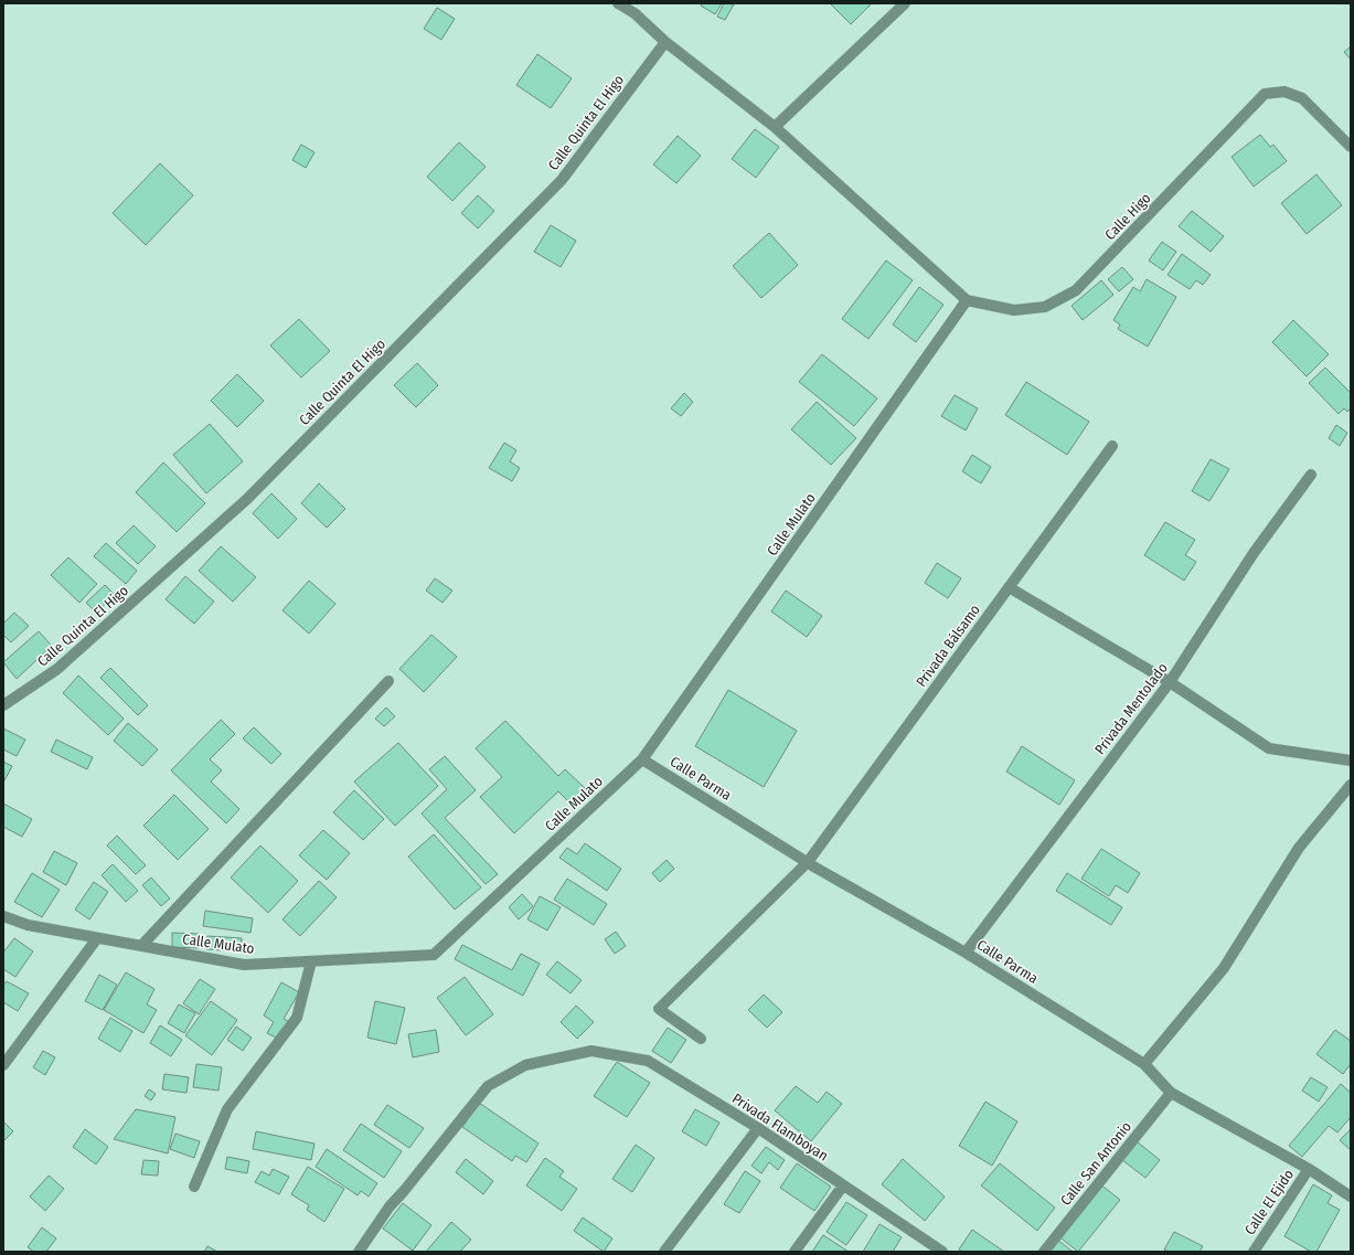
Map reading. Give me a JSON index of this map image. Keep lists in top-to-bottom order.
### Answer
{
  "streets": {
    "street": [
      "Calle Quinta El Higo",
      "Calle Higo",
      "Calle Mulato",
      "Privada Bálsamo",
      "Privada Mentolado",
      "Calle Parma",
      "Privada Flamboyan",
      "Calle San Antonio",
      "Calle El Ejido"
    ]
  },
  "crossings": [
    ["Calle Higo", "Calle Mulato"],
    ["Calle Mulato", "Calle Parma"],
    ["Privada Bálsamo", "Calle Parma"],
    ["Privada Mentolado", "Calle Parma"],
    ["Calle Parma", "Calle San Antonio"],
    ["Calle Parma", "Calle El Ejido"]
  ]
}
